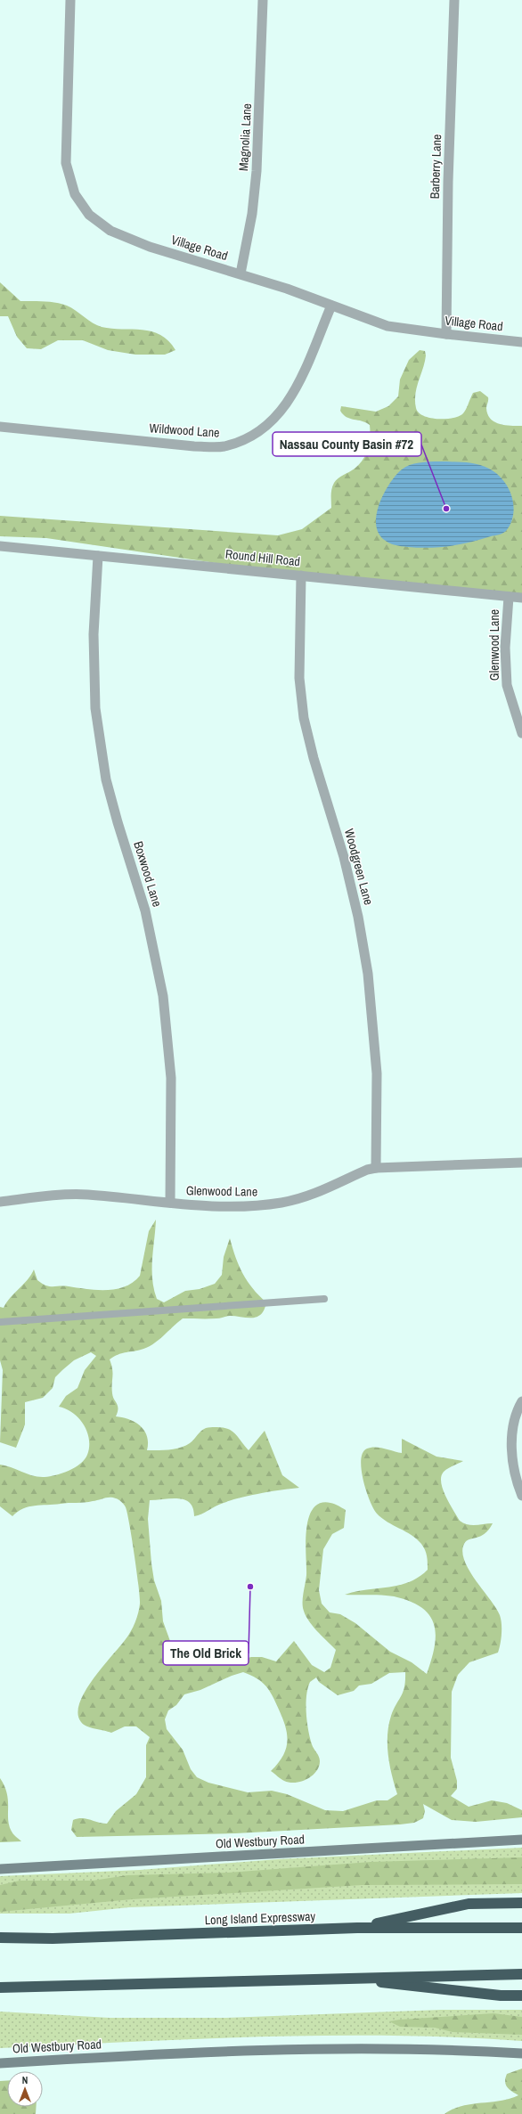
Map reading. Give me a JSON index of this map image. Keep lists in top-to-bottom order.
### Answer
{
  "streets": {
    "highway": ["Long Island Expressway"],
    "main road": ["Old Westbury Road"],
    "street": [
      "Magnolia Lane",
      "Barberry Lane",
      "Village Road",
      "Wildwood Lane",
      "Round Hill Road",
      "Glenwood Lane",
      "Woodgreen Lane",
      "Boxwood Lane"
    ]
  },
  "crossings": [
    ["Magnolia Lane", "Village Road"],
    ["Barberry Lane", "Village Road"],
    ["Village Road", "Wildwood Lane"],
    ["Round Hill Road", "Glenwood Lane"],
    ["Round Hill Road", "Woodgreen Lane"],
    ["Round Hill Road", "Boxwood Lane"],
    ["Glenwood Lane", "Woodgreen Lane"],
    ["Glenwood Lane", "Boxwood Lane"]
  ],
  "places": ["Nassau County Basin #72", "The Old Brick"],
  "north": "top"
}
